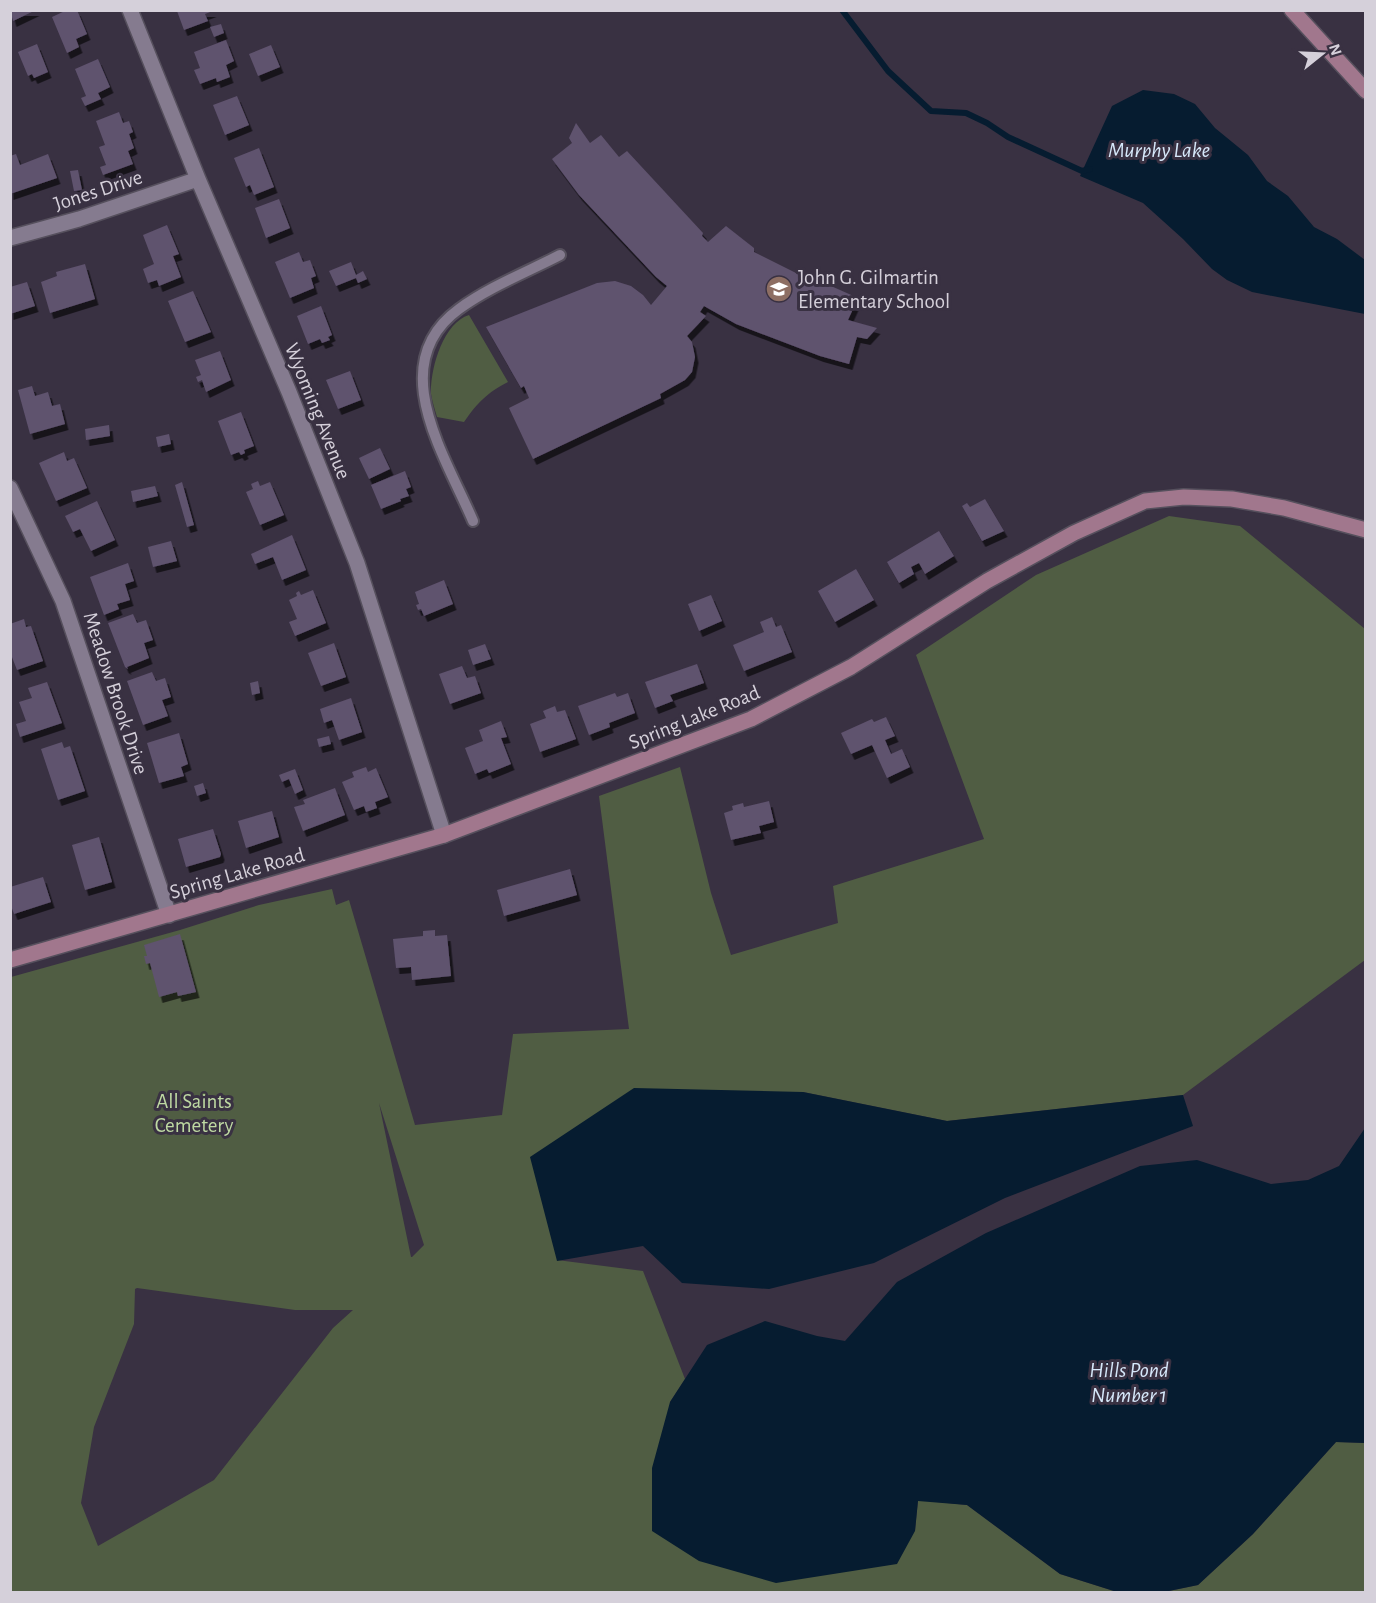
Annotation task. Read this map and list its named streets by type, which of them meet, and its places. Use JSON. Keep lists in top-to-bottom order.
{
  "streets": {
    "main road": ["Spring Lake Road"],
    "street": ["Jones Drive", "Wyoming Avenue", "Meadow Brook Drive"]
  },
  "crossings": [
    ["Jones Drive", "Wyoming Avenue"],
    ["Wyoming Avenue", "Spring Lake Road"],
    ["Meadow Brook Drive", "Spring Lake Road"]
  ],
  "water": ["Murphy Lake", "Hills Pond Number 1"],
  "parks": ["All Saints Cemetery"],
  "places": {
    "school or university": ["John G. Gilmartin Elementary School"]
  },
  "north": "right"
}
